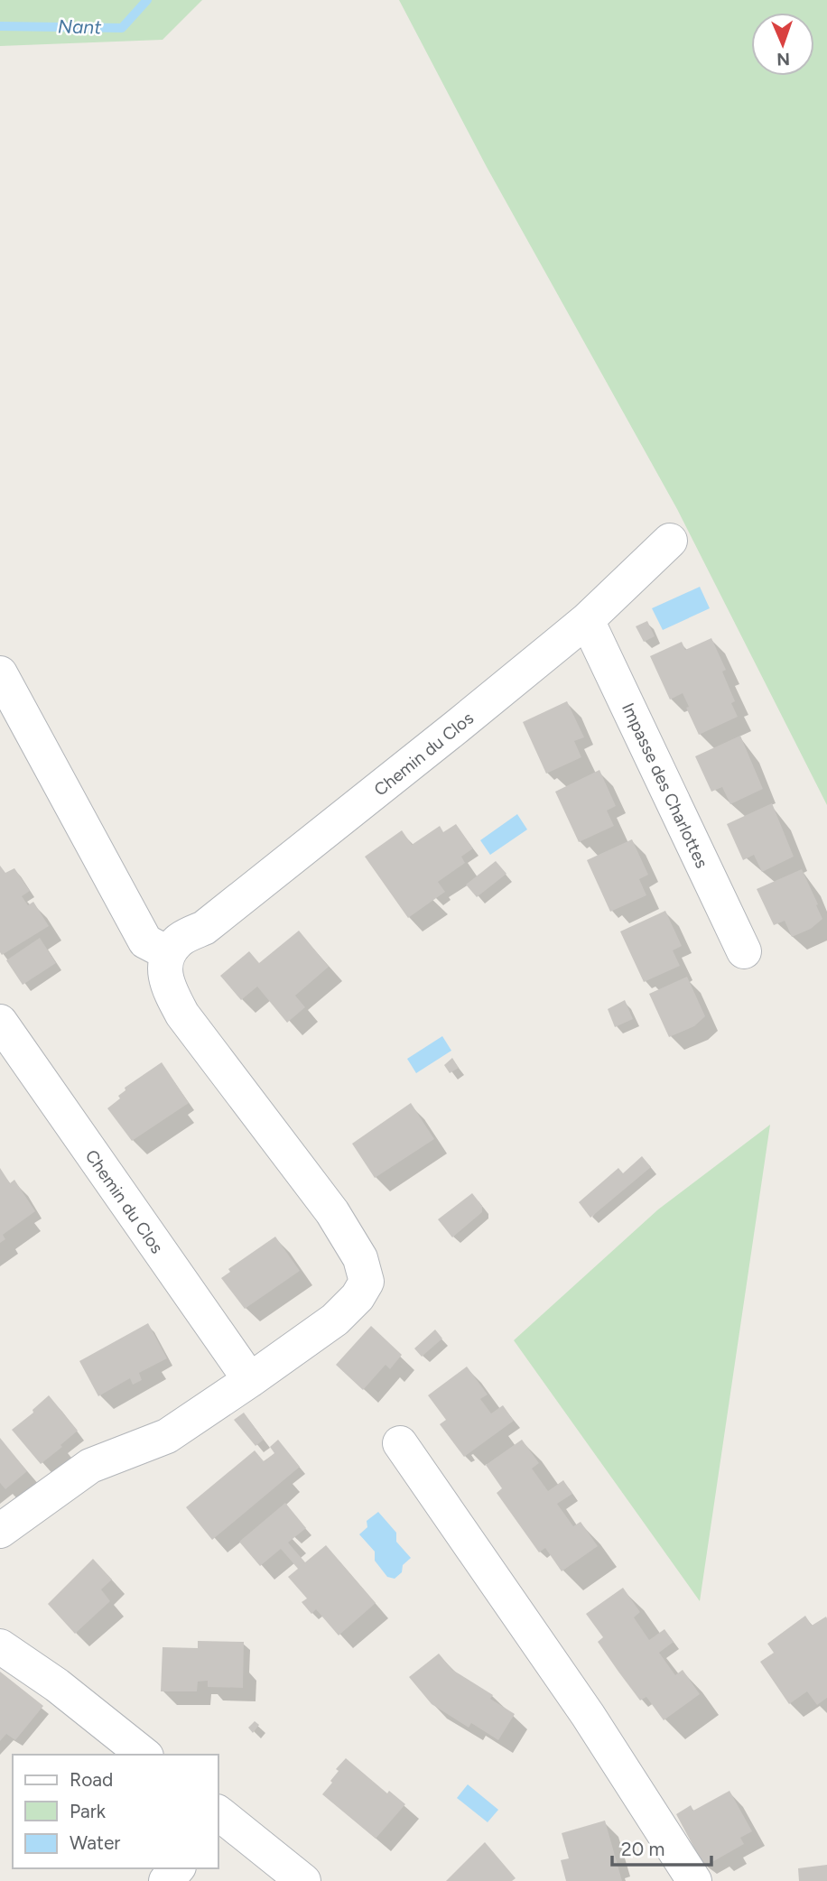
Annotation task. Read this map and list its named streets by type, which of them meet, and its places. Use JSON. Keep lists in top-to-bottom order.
{
  "streets": {
    "street": ["Chemin du Clos", "Impasse des Charlottes"]
  },
  "crossings": [
    ["Chemin du Clos", "Impasse des Charlottes"]
  ],
  "water": ["Nant"],
  "legend": ["Road", "Park", "Water"],
  "scale_bar": "20 m",
  "north": "bottom"
}
